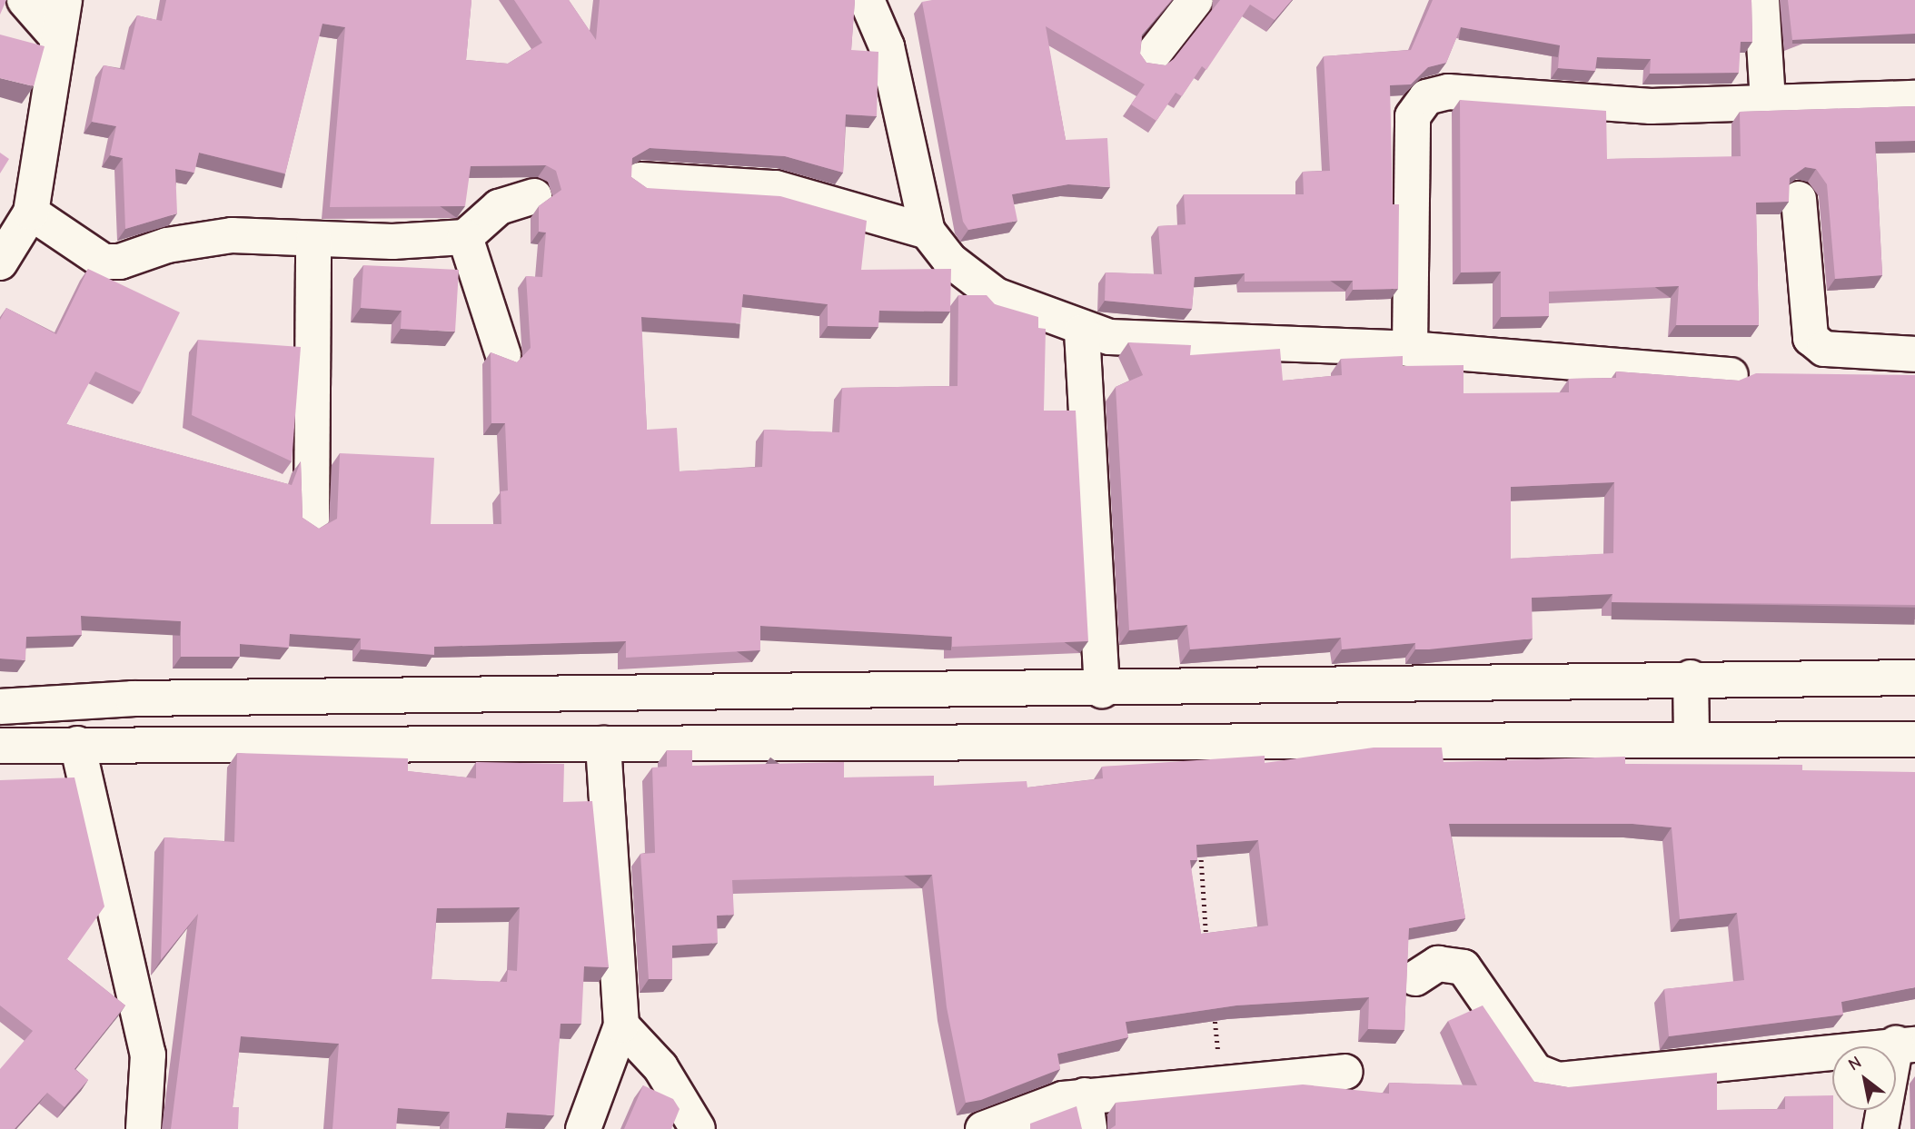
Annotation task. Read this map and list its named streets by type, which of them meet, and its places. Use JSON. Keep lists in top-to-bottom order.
{
  "north": "top left"
}
